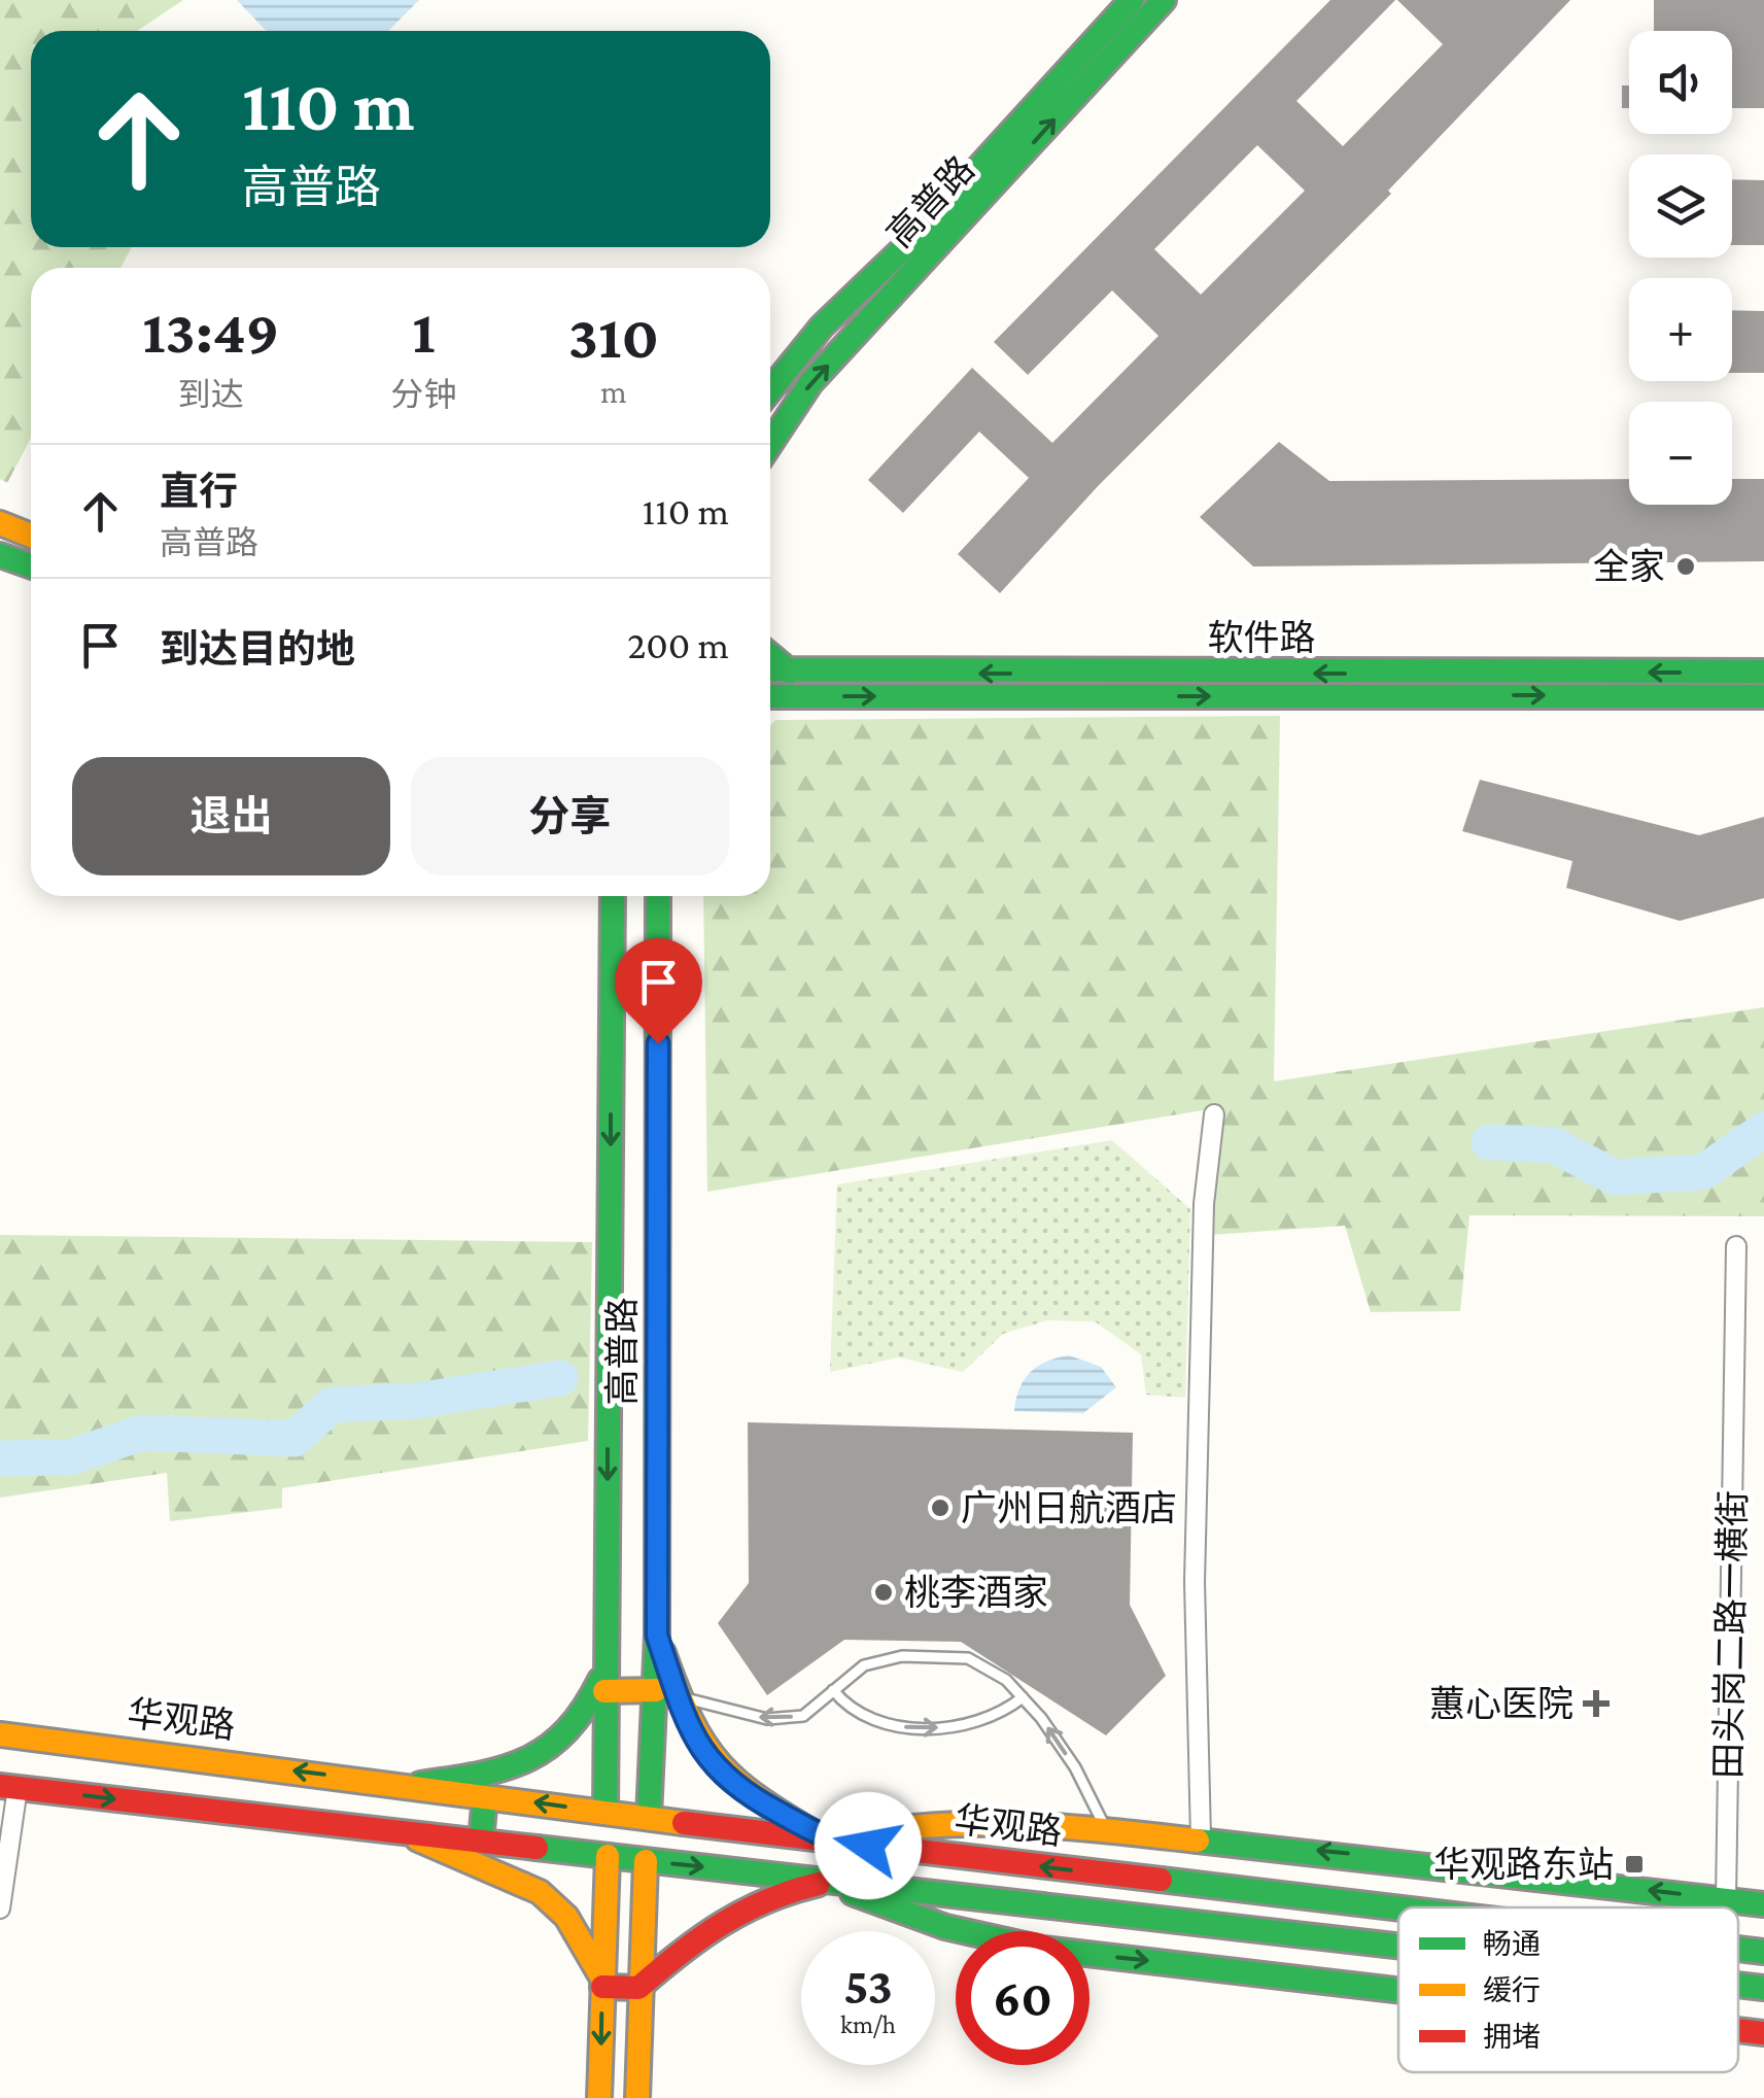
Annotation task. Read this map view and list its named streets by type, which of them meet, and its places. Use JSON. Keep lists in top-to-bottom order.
{
  "streets": {
    "main road": ["高普路", "软件路", "华观路"],
    "street": ["田头岗二路一横街"]
  },
  "crossings": [
    ["高普路", "华观路"]
  ],
  "places": {
    "other": ["全家", "广州日航酒店", "桃李酒家"],
    "health": ["蕙心医院"],
    "transit": ["华观路东站"]
  },
  "legend": ["畅通", "缓行", "拥堵"],
  "page": {
    "map_buttons": ["+", "−"],
    "turn": ["110 m", "高普路"],
    "eta": [
      "13:49",
      "到达",
      "1",
      "分钟",
      "310",
      "m"
    ],
    "list": [
      {
        "name": "直行",
        "note": "高普路",
        "value": "110 m"
      },
      {
        "name": "到达目的地",
        "value": "200 m"
      }
    ],
    "buttons": ["退出", "分享"],
    "speed": "53 km/h",
    "limit": "60"
  }
}
